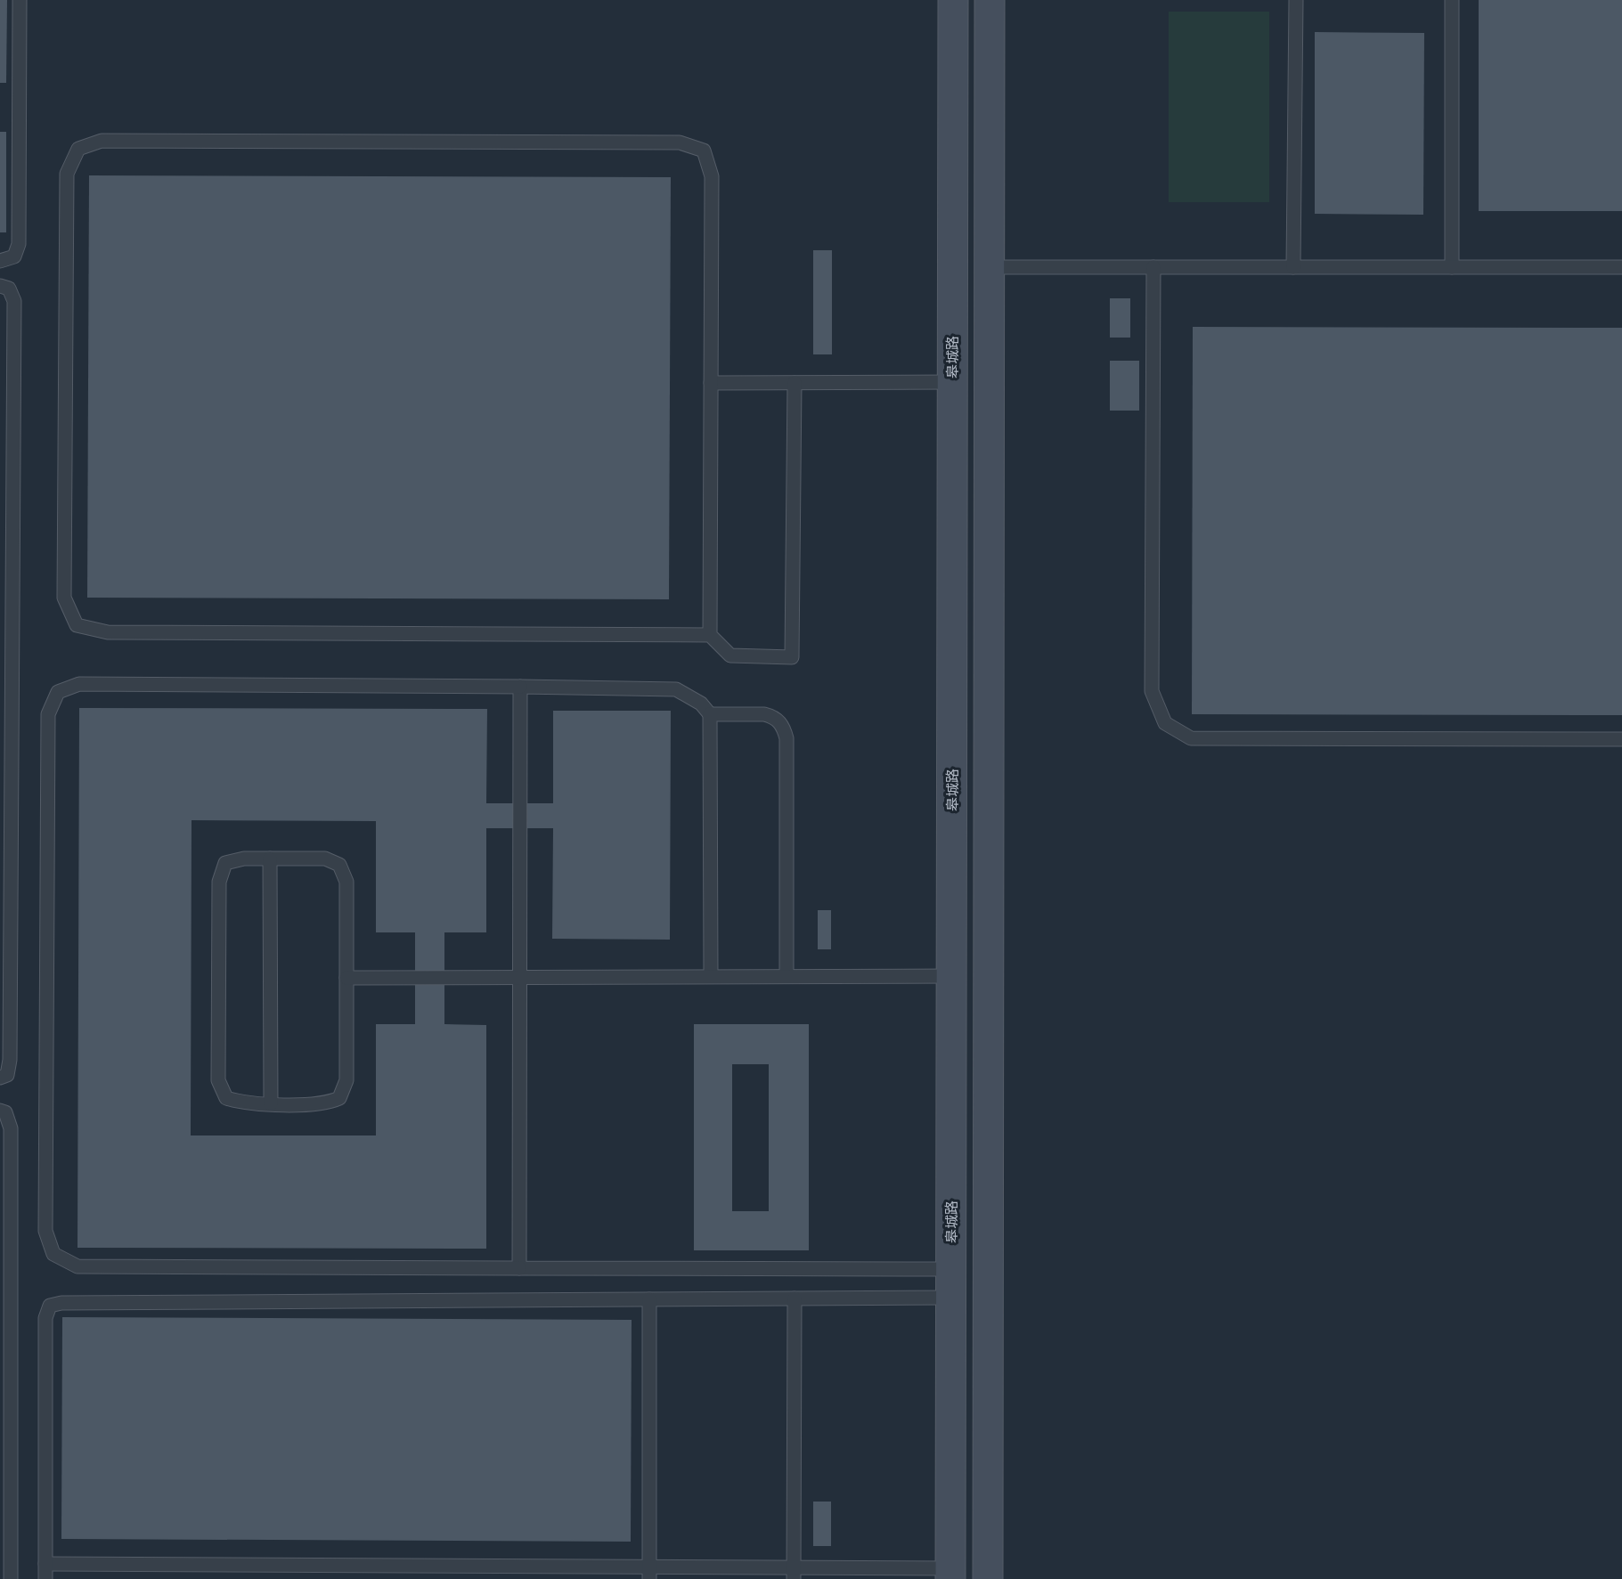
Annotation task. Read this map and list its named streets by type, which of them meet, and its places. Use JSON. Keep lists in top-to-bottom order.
{
  "streets": {
    "main road": ["皋城路"]
  }
}
